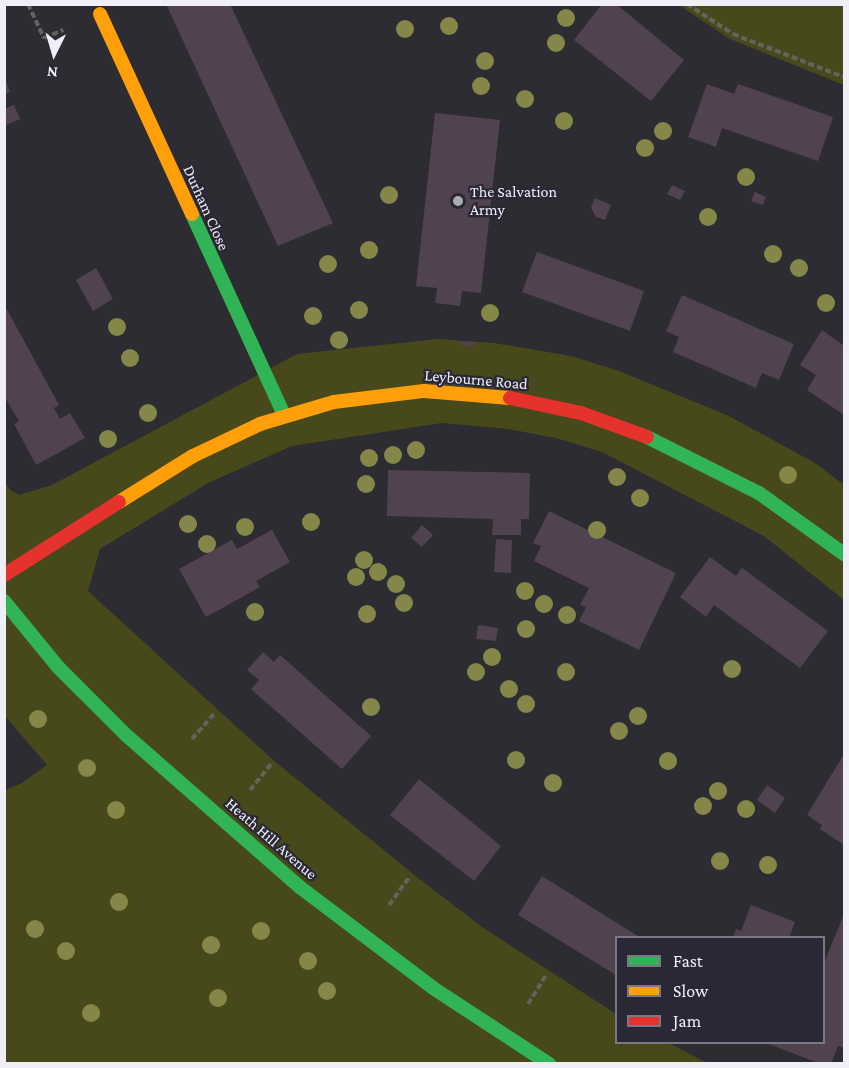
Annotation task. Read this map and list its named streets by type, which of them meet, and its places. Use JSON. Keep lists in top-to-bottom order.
{
  "streets": {
    "street": ["Durham Close", "Leybourne Road", "Heath Hill Avenue"]
  },
  "crossings": [
    ["Durham Close", "Leybourne Road"]
  ],
  "places": ["The Salvation Army"],
  "legend": ["Fast", "Slow", "Jam"],
  "north": "bottom"
}
